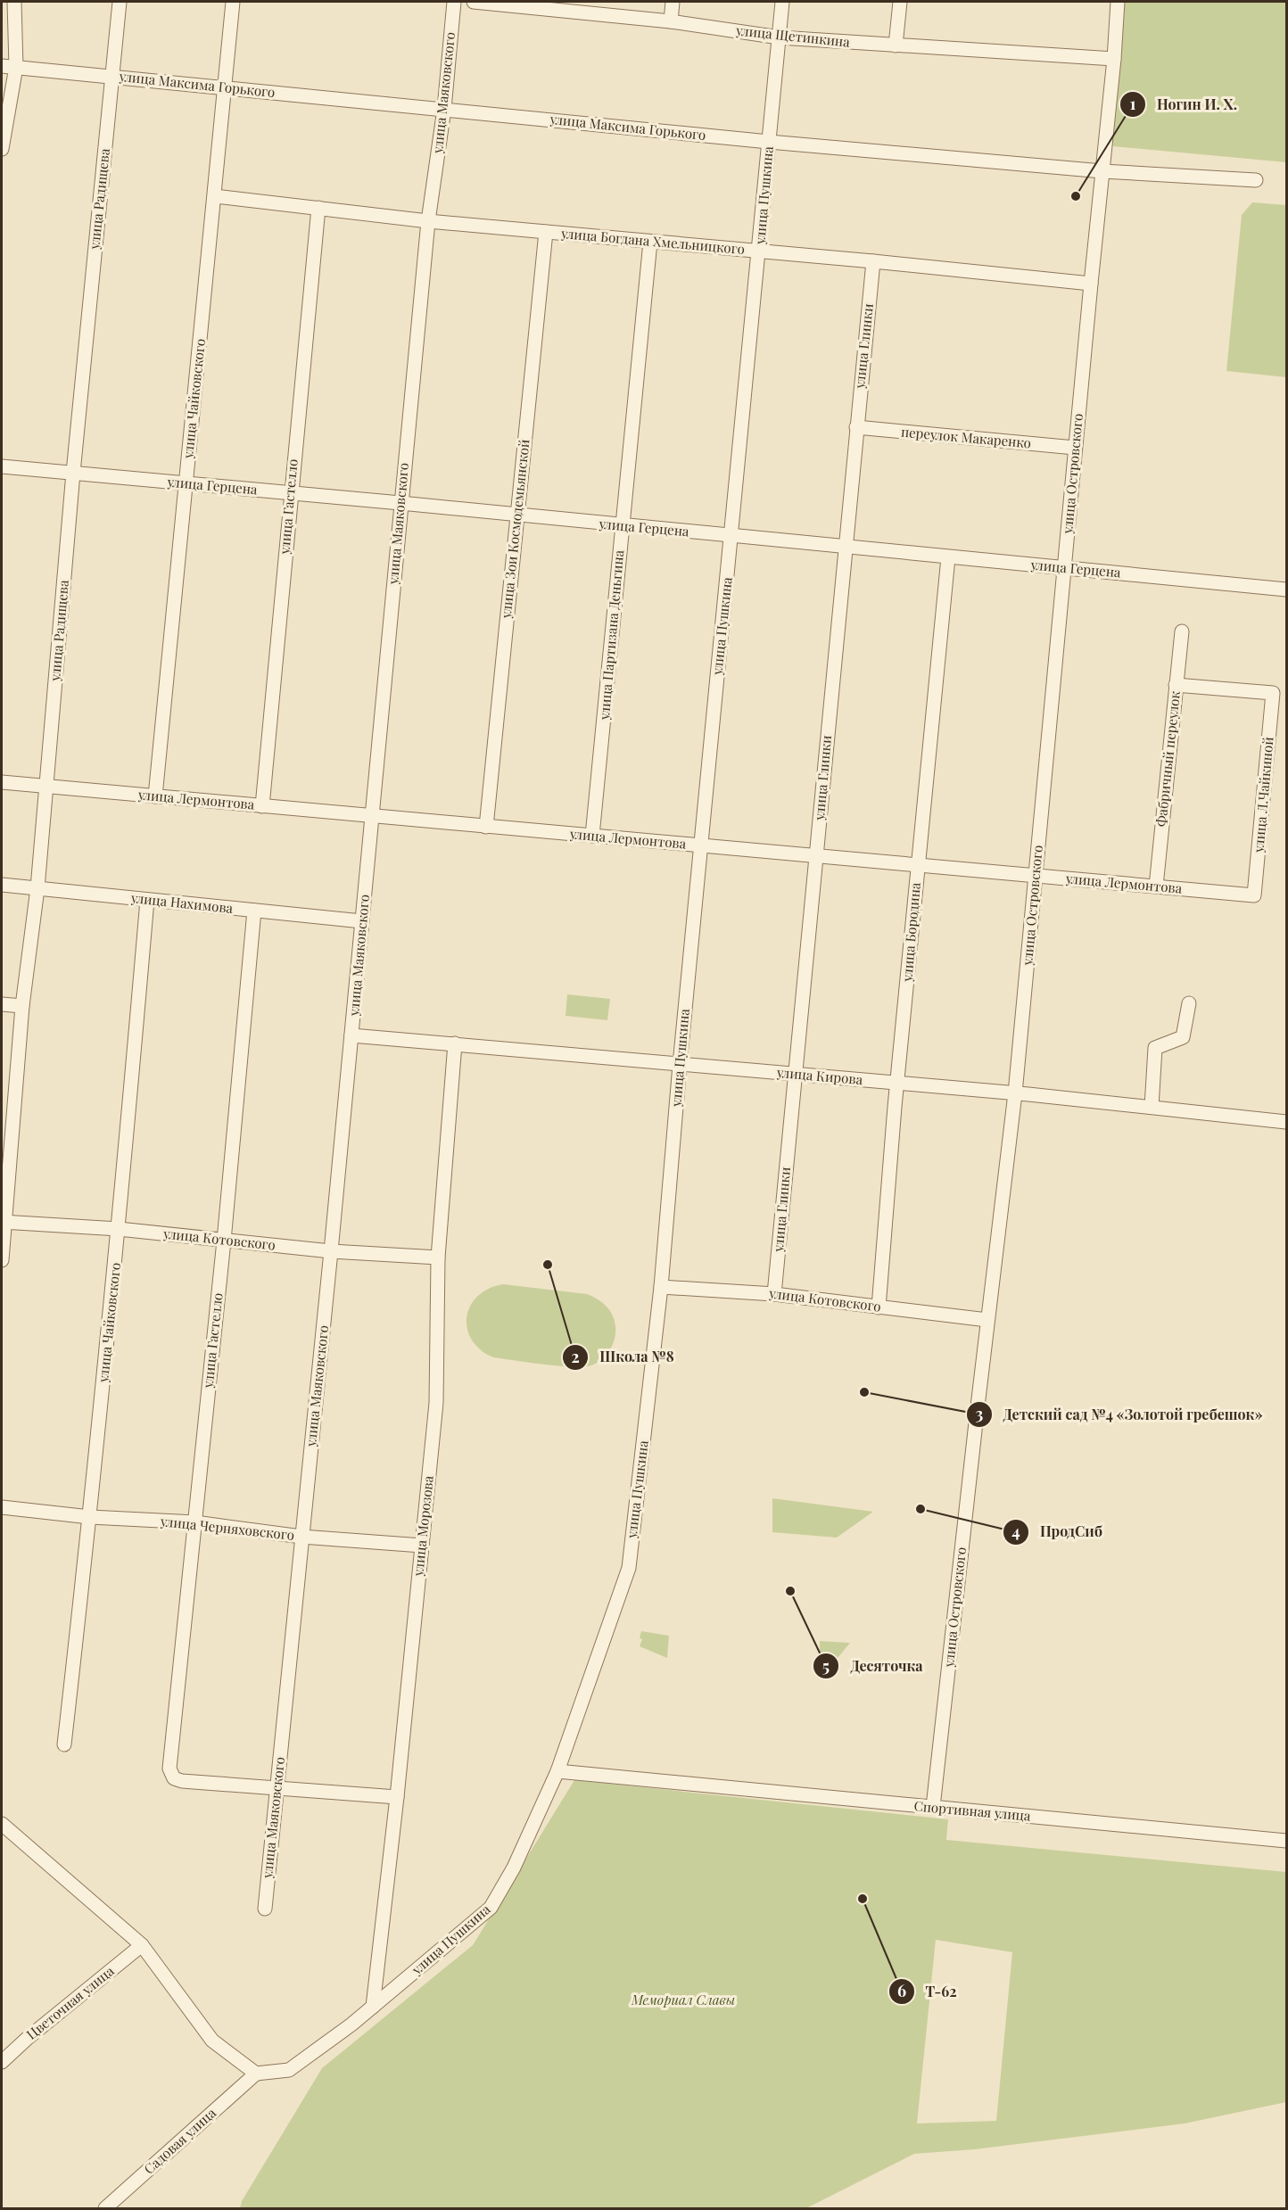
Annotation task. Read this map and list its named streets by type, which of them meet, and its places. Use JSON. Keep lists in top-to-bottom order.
{
  "streets": {
    "street": [
      "улица Щетинкина",
      "улица Максима Горького",
      "улица Маяковского",
      "улица Пушкина",
      "улица Радищева",
      "улица Богдана Хмельницкого",
      "улица Глинки",
      "улица Чайковского",
      "переулок Макаренко",
      "улица Островского",
      "улица Герцена",
      "улица Гастелло",
      "улица Зои Космодемьянской",
      "улица Партизана Деньгина",
      "Фабричный переулок",
      "улица Л.Чайкиной",
      "улица Лермонтова",
      "улица Нахимова",
      "улица Бородина",
      "улица Кирова",
      "улица Котовского",
      "улица Морозова",
      "улица Черняховского",
      "Спортивная улица",
      "Цветочная улица",
      "Садовая улица"
    ]
  },
  "crossings": [
    ["улица Щетинкина", "улица Пушкина"],
    ["улица Щетинкина", "улица Островского"],
    ["улица Максима Горького", "улица Маяковского"],
    ["улица Максима Горького", "улица Пушкина"],
    ["улица Максима Горького", "улица Радищева"],
    ["улица Максима Горького", "улица Чайковского"],
    ["улица Максима Горького", "улица Островского"],
    ["улица Маяковского", "улица Богдана Хмельницкого"],
    ["улица Маяковского", "улица Герцена"],
    ["улица Маяковского", "улица Гастелло"],
    ["улица Маяковского", "улица Лермонтова"],
    ["улица Маяковского", "улица Нахимова"],
    ["улица Маяковского", "улица Кирова"],
    ["улица Маяковского", "улица Котовского"],
    ["улица Маяковского", "улица Черняховского"],
    ["улица Пушкина", "улица Богдана Хмельницкого"],
    ["улица Пушкина", "улица Герцена"],
    ["улица Пушкина", "улица Лермонтова"],
    ["улица Пушкина", "улица Кирова"],
    ["улица Пушкина", "улица Котовского"],
    ["улица Пушкина", "улица Морозова"],
    ["улица Пушкина", "Спортивная улица"],
    ["улица Пушкина", "Садовая улица"],
    ["улица Радищева", "улица Герцена"],
    ["улица Радищева", "улица Лермонтова"],
    ["улица Радищева", "улица Нахимова"],
    ["улица Радищева", "улица Котовского"],
    ["улица Богдана Хмельницкого", "улица Глинки"],
    ["улица Богдана Хмельницкого", "улица Чайковского"],
    ["улица Богдана Хмельницкого", "улица Островского"],
    ["улица Богдана Хмельницкого", "улица Гастелло"],
    ["улица Богдана Хмельницкого", "улица Зои Космодемьянской"],
    ["улица Богдана Хмельницкого", "улица Партизана Деньгина"],
    ["улица Глинки", "переулок Макаренко"],
    ["улица Глинки", "улица Герцена"],
    ["улица Глинки", "улица Лермонтова"],
    ["улица Глинки", "улица Кирова"],
    ["улица Глинки", "улица Котовского"],
    ["улица Чайковского", "улица Герцена"],
    ["улица Чайковского", "улица Лермонтова"],
    ["улица Чайковского", "улица Нахимова"],
    ["улица Чайковского", "улица Котовского"],
    ["улица Чайковского", "улица Черняховского"],
    ["переулок Макаренко", "улица Островского"],
    ["улица Островского", "улица Герцена"],
    ["улица Островского", "улица Лермонтова"],
    ["улица Островского", "улица Кирова"],
    ["улица Островского", "улица Котовского"],
    ["улица Островского", "Спортивная улица"],
    ["улица Герцена", "улица Гастелло"],
    ["улица Герцена", "улица Зои Космодемьянской"],
    ["улица Герцена", "улица Партизана Деньгина"],
    ["улица Герцена", "улица Бородина"],
    ["улица Гастелло", "улица Лермонтова"],
    ["улица Гастелло", "улица Нахимова"],
    ["улица Гастелло", "улица Котовского"],
    ["улица Гастелло", "улица Черняховского"],
    ["улица Зои Космодемьянской", "улица Лермонтова"],
    ["улица Партизана Деньгина", "улица Лермонтова"],
    ["Фабричный переулок", "улица Л.Чайкиной"],
    ["Фабричный переулок", "улица Лермонтова"],
    ["улица Л.Чайкиной", "улица Лермонтова"],
    ["улица Лермонтова", "улица Бородина"],
    ["улица Бородина", "улица Кирова"],
    ["улица Бородина", "улица Котовского"],
    ["улица Кирова", "улица Морозова"],
    ["улица Котовского", "улица Морозова"],
    ["улица Морозова", "улица Черняховского"]
  ],
  "parks": ["Мемориал Славы"],
  "places": [
    "Ногин И. Х.",
    "Школа №8",
    "Детский сад №4 «Золотой гребешок»",
    "ПродСиб",
    "Десяточка",
    "Т-62"
  ]
}
